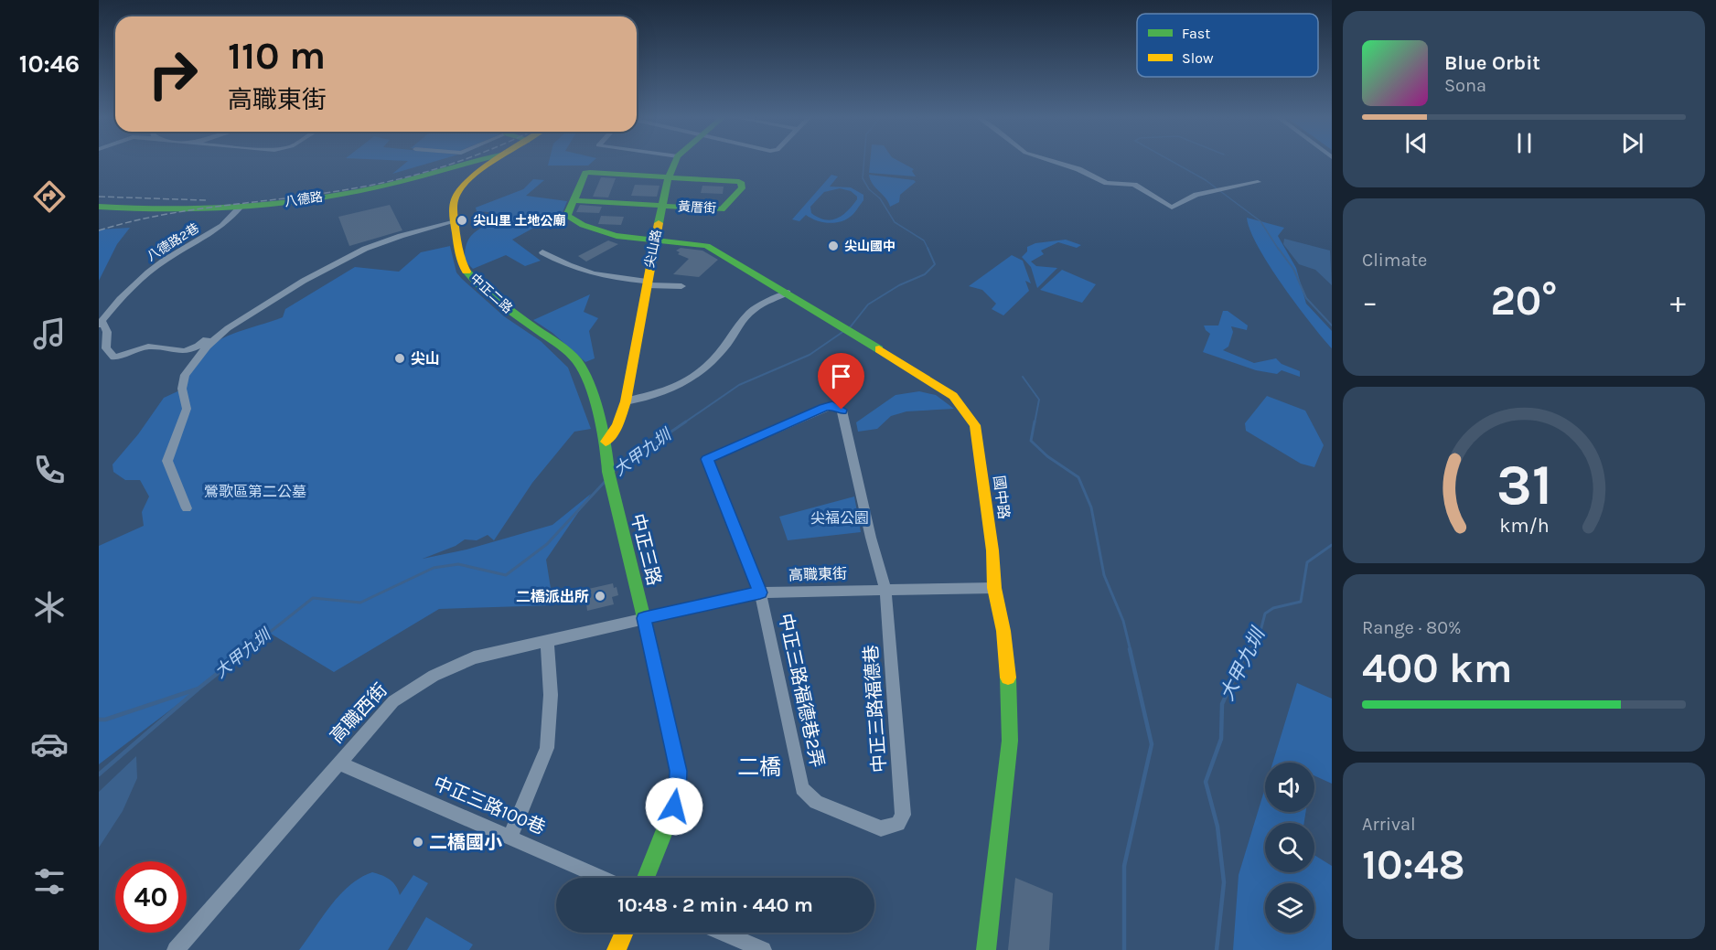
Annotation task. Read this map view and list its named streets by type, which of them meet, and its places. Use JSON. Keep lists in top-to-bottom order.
{
  "streets": {
    "street": [
      "八德路",
      "黃厝街",
      "八德路2巷",
      "尖山路",
      "中正二路",
      "國中路",
      "中正三路",
      "高職東街",
      "中正三路福德巷2弄",
      "中正三路福德巷",
      "高職西街",
      "中正三路100巷"
    ]
  },
  "crossings": [
    ["八德路", "八德路2巷"],
    ["黃厝街", "尖山路"],
    ["尖山路", "中正二路"],
    ["尖山路", "國中路"],
    ["尖山路", "中正三路"],
    ["中正二路", "中正三路"],
    ["國中路", "高職東街"],
    ["中正三路", "高職東街"],
    ["中正三路", "高職西街"],
    ["高職東街", "中正三路福德巷2弄"],
    ["高職東街", "中正三路福德巷"],
    ["高職東街", "高職西街"],
    ["中正三路福德巷2弄", "中正三路福德巷"],
    ["高職西街", "中正三路100巷"]
  ],
  "districts": ["二橋"],
  "water": ["大甲九圳"],
  "parks": ["鶯歌區第二公墓", "尖福公園"],
  "places": [
    "尖山里 土地公廟",
    "尖山國中",
    "尖山",
    "二橋派出所",
    "二橋國小"
  ],
  "legend": ["Fast", "Slow"],
  "page": {
    "tabs": "10:46",
    "turn": ["110 m", "高職東街"],
    "song": ["Blue Orbit", "Sona"],
    "tile": [
      "Climate",
      ["Range · 80%", "400 km"],
      ["Arrival", "10:48"]
    ],
    "heat": ["−", "20°", "+"],
    "limit": "40",
    "trip": "10:48 · 2 min · 440 m",
    "gauge": ["31", "km/h"]
  }
}
